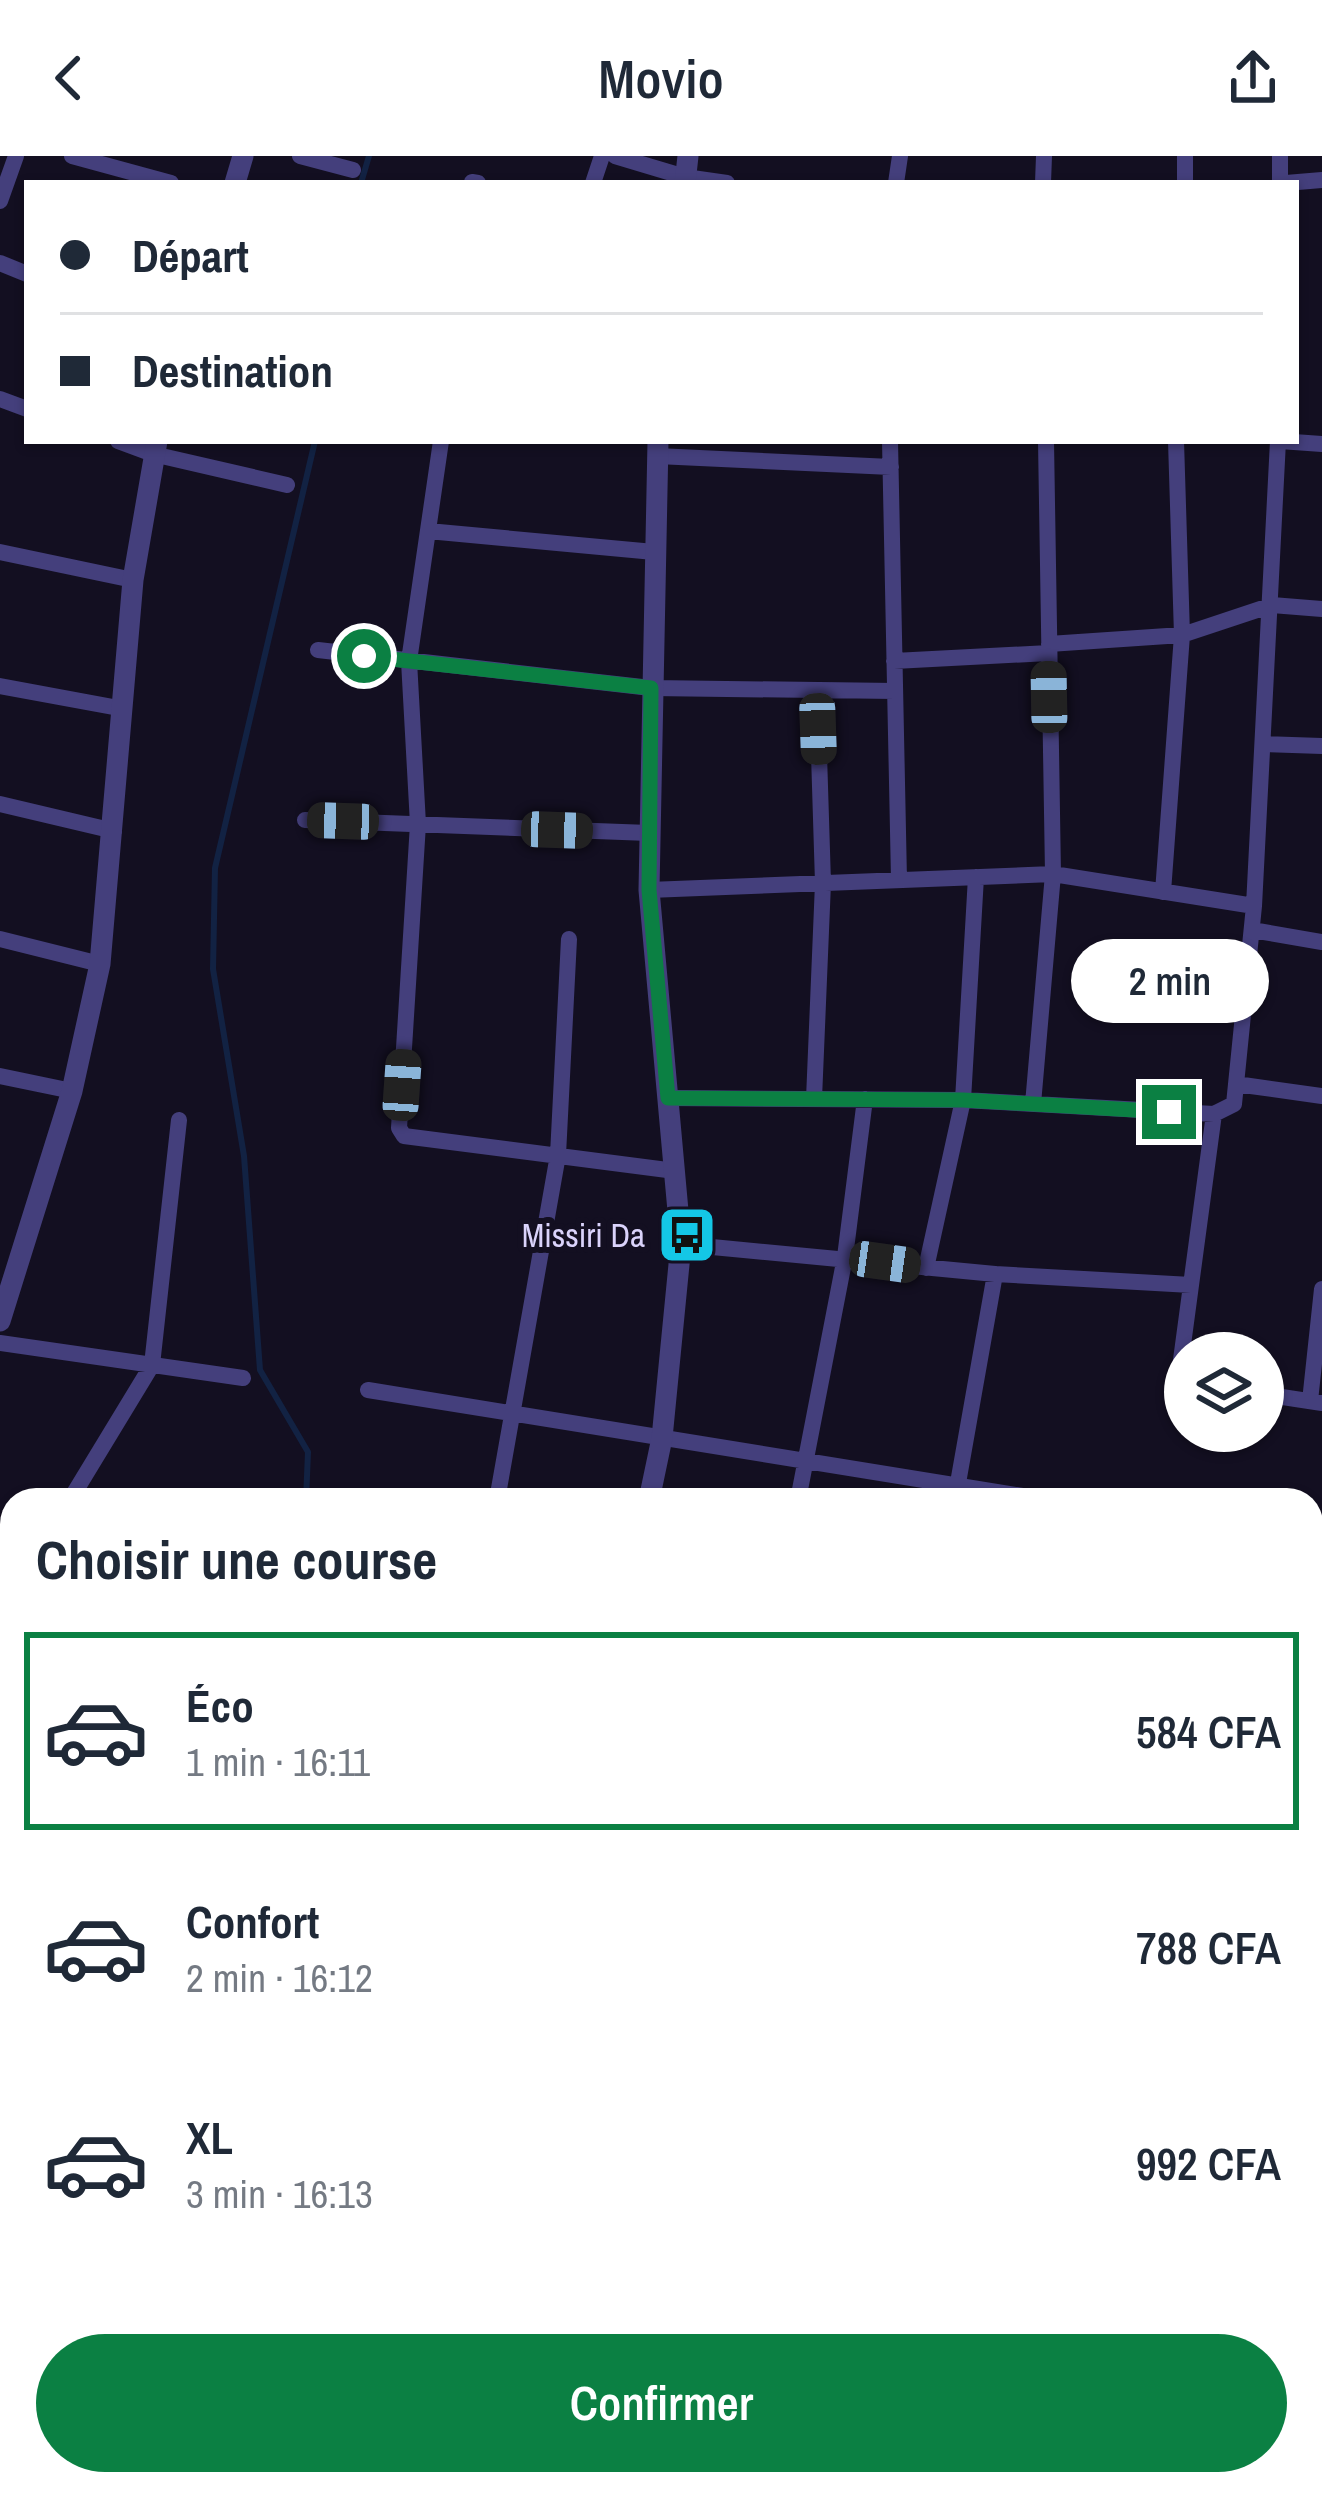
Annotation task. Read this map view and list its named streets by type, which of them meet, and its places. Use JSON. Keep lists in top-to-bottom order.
{
  "places": {
    "bus stop": ["Missiri Da"]
  },
  "page": {
    "header": "Movio",
    "banner": ["Départ", "Destination"],
    "bubble": "2 min",
    "heading": "Choisir une course",
    "list": [
      {
        "name": "Éco",
        "note": "1 min · 16:11",
        "value": "584 CFA"
      },
      {
        "name": "Confort",
        "note": "2 min · 16:12",
        "value": "788 CFA"
      },
      {
        "name": "XL",
        "note": "3 min · 16:13",
        "value": "992 CFA"
      }
    ],
    "buttons": "Confirmer"
  }
}
